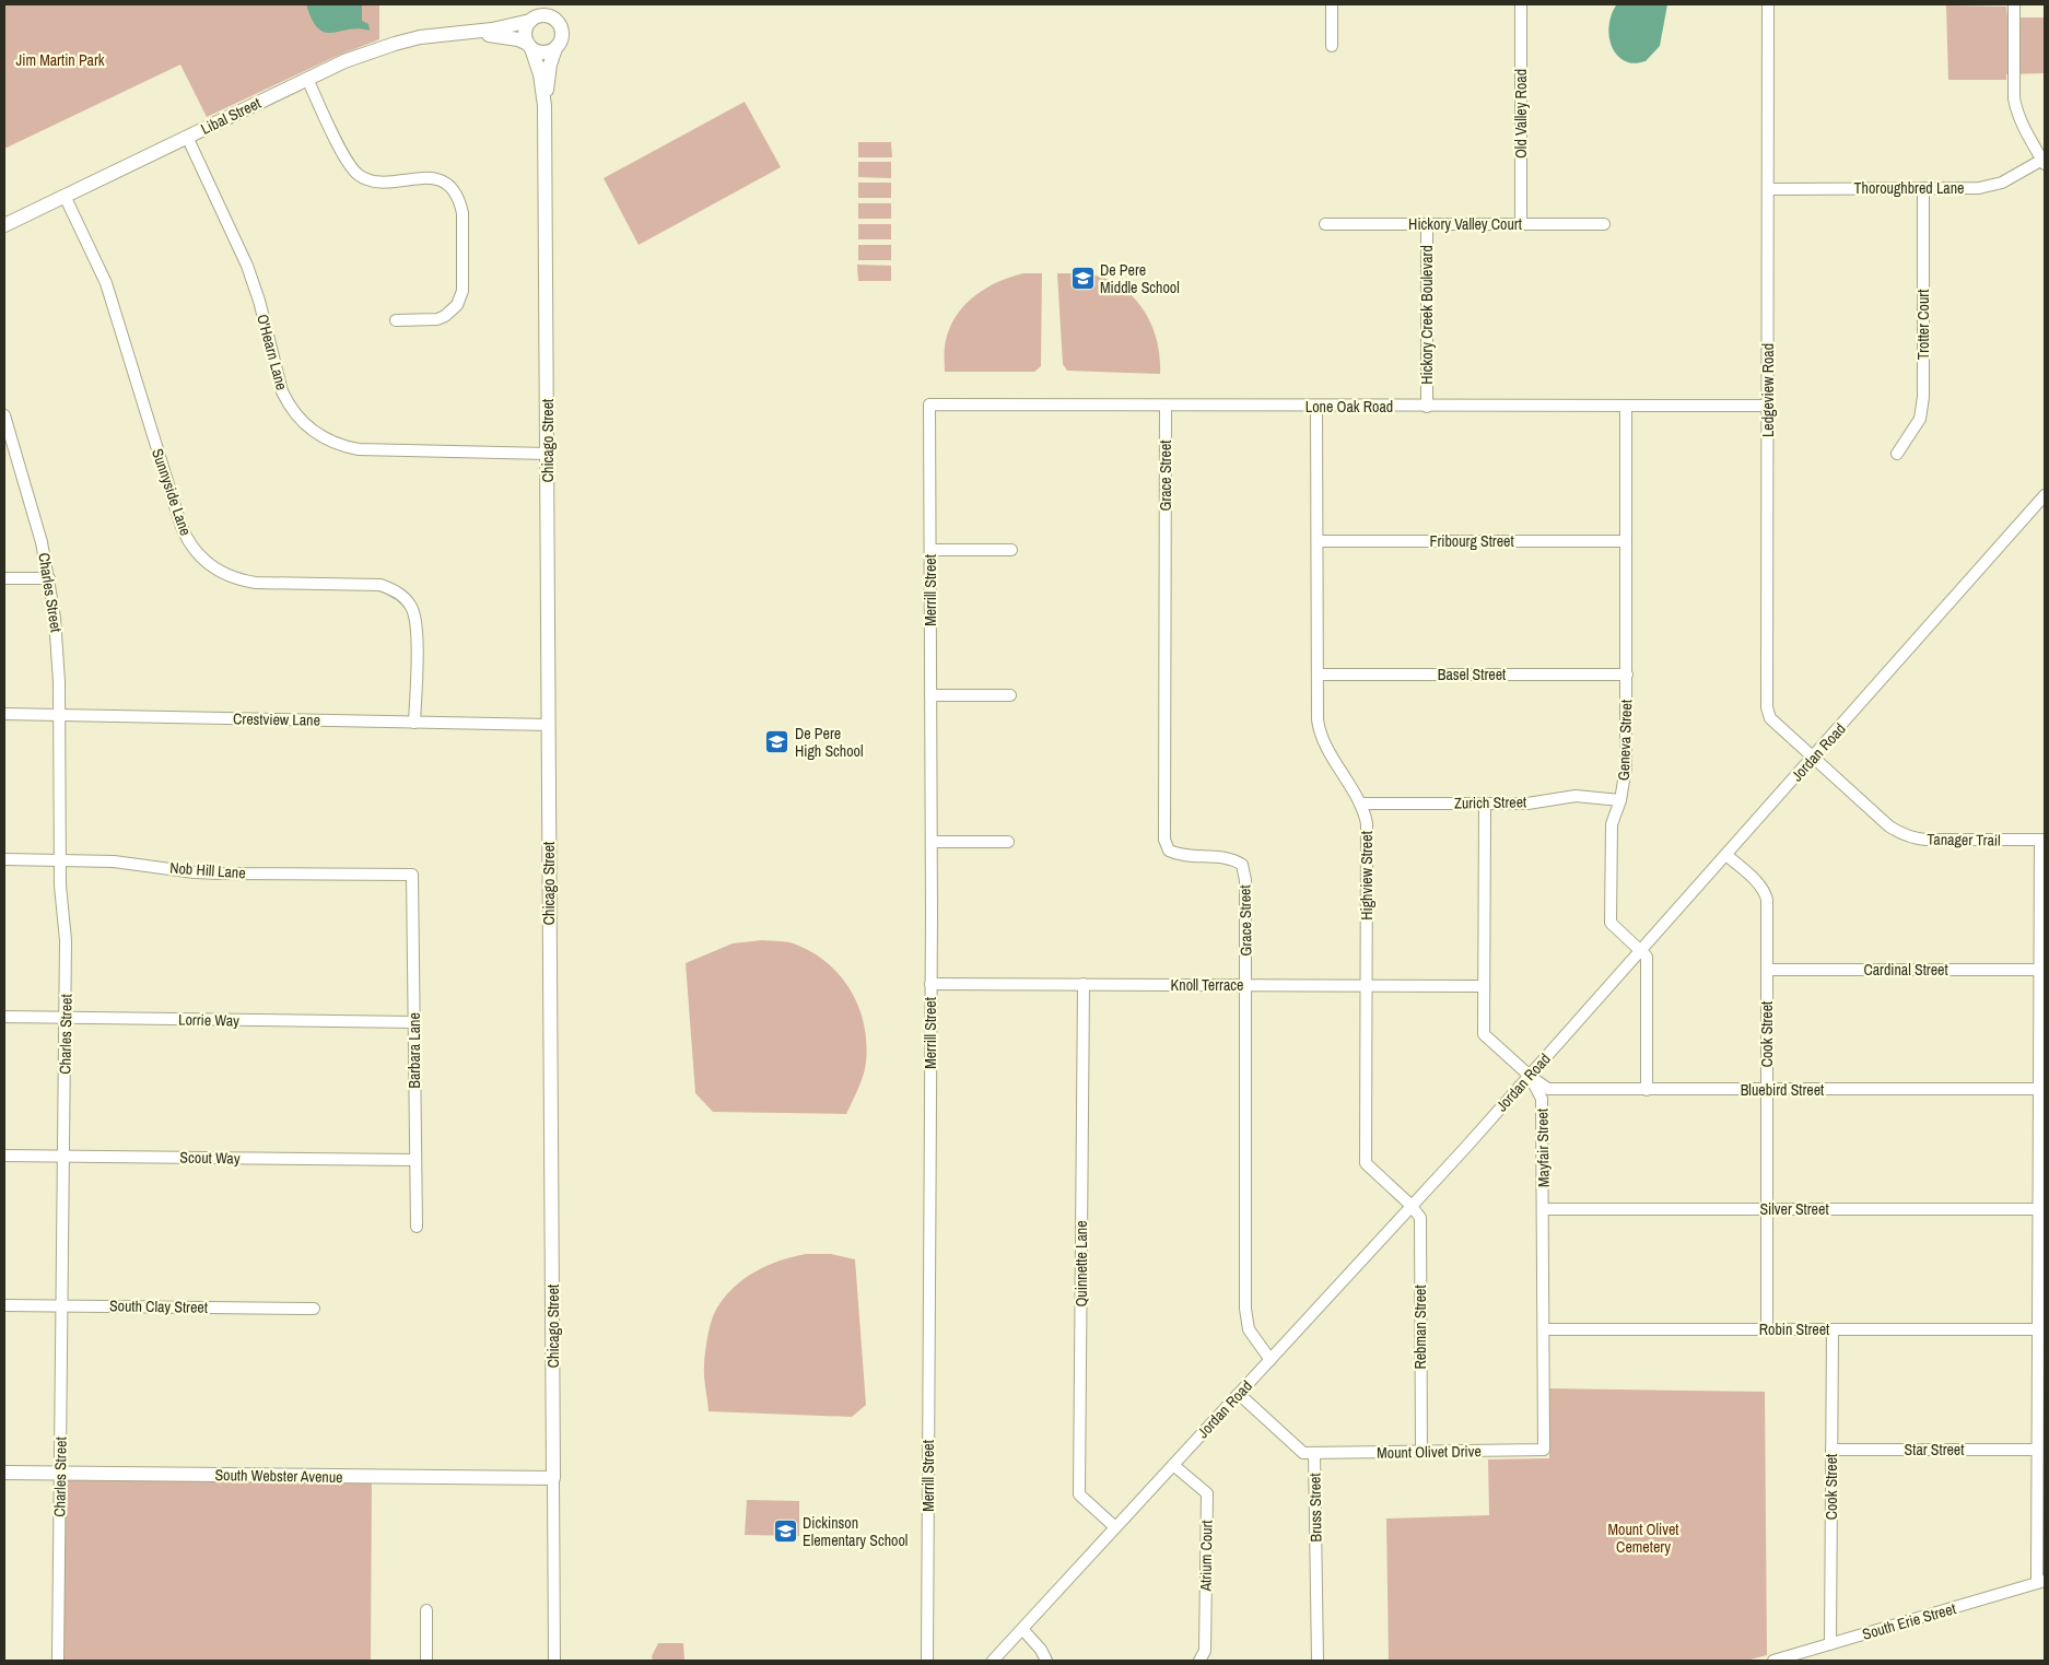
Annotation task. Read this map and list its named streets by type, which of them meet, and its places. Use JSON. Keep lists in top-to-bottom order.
{
  "streets": {
    "street": [
      "Old Valley Road",
      "Libal Street",
      "Thoroughbred Lane",
      "Hickory Valley Court",
      "Hickory Creek Boulevard",
      "Trotter Court",
      "O'Hearn Lane",
      "Ledgeview Road",
      "Lone Oak Road",
      "Chicago Street",
      "Grace Street",
      "Sunnyside Lane",
      "Fribourg Street",
      "Merrill Street",
      "Charles Street",
      "Basel Street",
      "Crestview Lane",
      "Geneva Street",
      "Jordan Road",
      "Zurich Street",
      "Tanager Trail",
      "Nob Hill Lane",
      "Highview Street",
      "Cardinal Street",
      "Knoll Terrace",
      "Lorrie Way",
      "Cook Street",
      "Barbara Lane",
      "Bluebird Street",
      "Mayfair Street",
      "Scout Way",
      "Silver Street",
      "Quinnette Lane",
      "South Clay Street",
      "Rebman Street",
      "Robin Street",
      "Star Street",
      "Mount Olivet Drive",
      "South Webster Avenue",
      "Bruss Street",
      "Atrium Court",
      "South Erie Street"
    ]
  },
  "crossings": [
    ["Old Valley Road", "Hickory Valley Court"],
    ["Libal Street", "O'Hearn Lane"],
    ["Libal Street", "Chicago Street"],
    ["Libal Street", "Sunnyside Lane"],
    ["Thoroughbred Lane", "Trotter Court"],
    ["Thoroughbred Lane", "Ledgeview Road"],
    ["Hickory Valley Court", "Hickory Creek Boulevard"],
    ["Hickory Creek Boulevard", "Lone Oak Road"],
    ["O'Hearn Lane", "Chicago Street"],
    ["Ledgeview Road", "Lone Oak Road"],
    ["Ledgeview Road", "Jordan Road"],
    ["Ledgeview Road", "Tanager Trail"],
    ["Lone Oak Road", "Grace Street"],
    ["Lone Oak Road", "Merrill Street"],
    ["Lone Oak Road", "Geneva Street"],
    ["Lone Oak Road", "Highview Street"],
    ["Chicago Street", "Crestview Lane"],
    ["Chicago Street", "South Webster Avenue"],
    ["Grace Street", "Jordan Road"],
    ["Grace Street", "Knoll Terrace"],
    ["Sunnyside Lane", "Crestview Lane"],
    ["Fribourg Street", "Geneva Street"],
    ["Fribourg Street", "Highview Street"],
    ["Merrill Street", "Knoll Terrace"],
    ["Charles Street", "Crestview Lane"],
    ["Charles Street", "Nob Hill Lane"],
    ["Charles Street", "Lorrie Way"],
    ["Charles Street", "Scout Way"],
    ["Charles Street", "South Clay Street"],
    ["Charles Street", "South Webster Avenue"],
    ["Basel Street", "Geneva Street"],
    ["Basel Street", "Highview Street"],
    ["Geneva Street", "Jordan Road"],
    ["Geneva Street", "Zurich Street"],
    ["Jordan Road", "Tanager Trail"],
    ["Jordan Road", "Highview Street"],
    ["Jordan Road", "Cook Street"],
    ["Jordan Road", "Bluebird Street"],
    ["Jordan Road", "Mayfair Street"],
    ["Jordan Road", "Quinnette Lane"],
    ["Jordan Road", "Rebman Street"],
    ["Jordan Road", "Bruss Street"],
    ["Jordan Road", "Atrium Court"],
    ["Zurich Street", "Highview Street"],
    ["Zurich Street", "Mayfair Street"],
    ["Nob Hill Lane", "Barbara Lane"],
    ["Highview Street", "Knoll Terrace"],
    ["Highview Street", "Rebman Street"],
    ["Cardinal Street", "Cook Street"],
    ["Knoll Terrace", "Mayfair Street"],
    ["Knoll Terrace", "Quinnette Lane"],
    ["Lorrie Way", "Barbara Lane"],
    ["Cook Street", "Bluebird Street"],
    ["Cook Street", "Silver Street"],
    ["Cook Street", "Robin Street"],
    ["Cook Street", "Star Street"],
    ["Cook Street", "South Erie Street"],
    ["Barbara Lane", "Scout Way"],
    ["Bluebird Street", "Mayfair Street"],
    ["Mayfair Street", "Silver Street"],
    ["Mayfair Street", "Robin Street"],
    ["Mayfair Street", "Mount Olivet Drive"],
    ["Rebman Street", "Mount Olivet Drive"],
    ["Mount Olivet Drive", "Bruss Street"]
  ],
  "parks": ["Jim Martin Park", "Mount Olivet Cemetery"],
  "places": {
    "school or university": ["De Pere Middle School", "De Pere High School", "Dickinson Elementary School"]
  }
}
